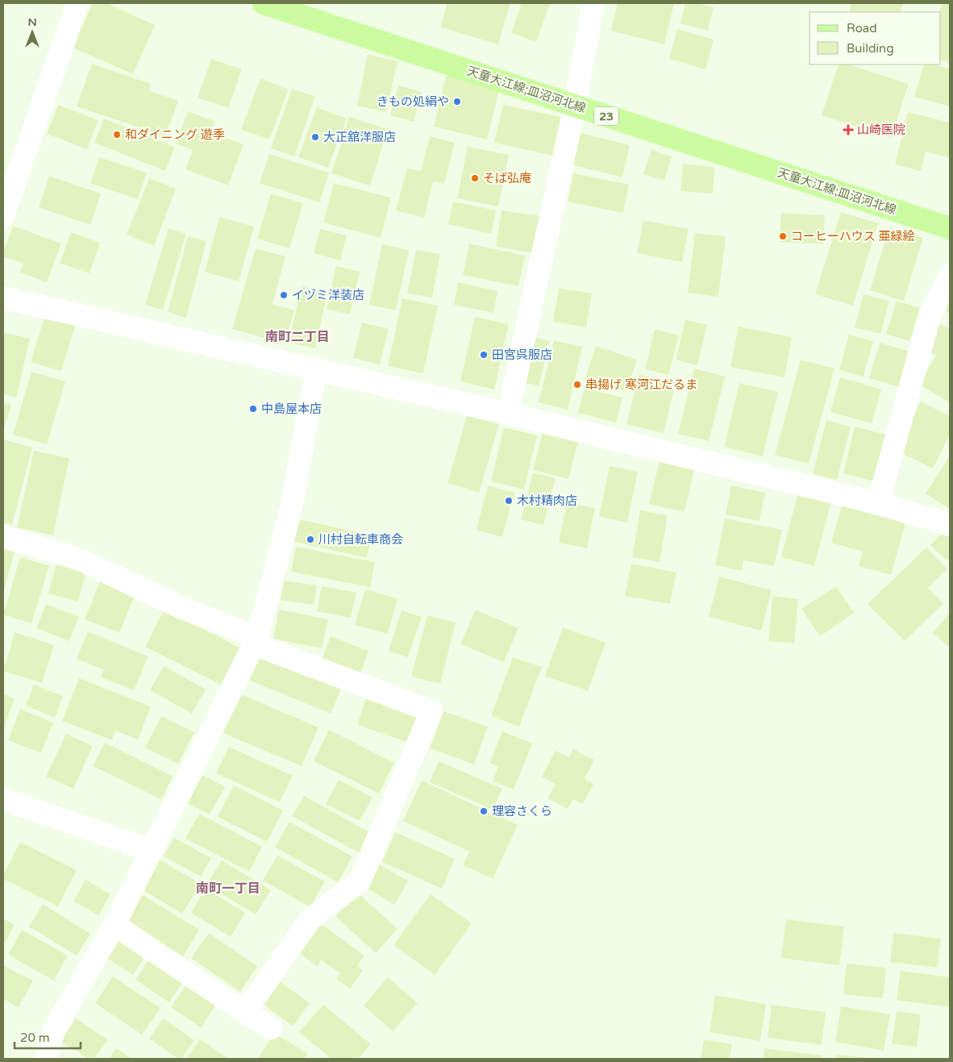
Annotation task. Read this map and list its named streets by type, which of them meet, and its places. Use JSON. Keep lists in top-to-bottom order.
{
  "streets": {
    "main road": ["天童大江線;皿沼河北線", "23"]
  },
  "districts": ["南町二丁目", "南町一丁目"],
  "places": {
    "other": [
      "きもの処絹や",
      "和ダイニング 遊季",
      "大正舘洋服店",
      "そば弘庵",
      "コーヒーハウス 亜緑絵",
      "イヅミ洋装店",
      "田宮呉服店",
      "串揚げ 寒河江だるま",
      "中島屋本店",
      "木村精肉店",
      "川村自転車商会",
      "理容さくら"
    ],
    "health": ["山崎医院"]
  },
  "legend": ["Road", "Building"],
  "scale_bar": "20 m",
  "north": "top"
}
